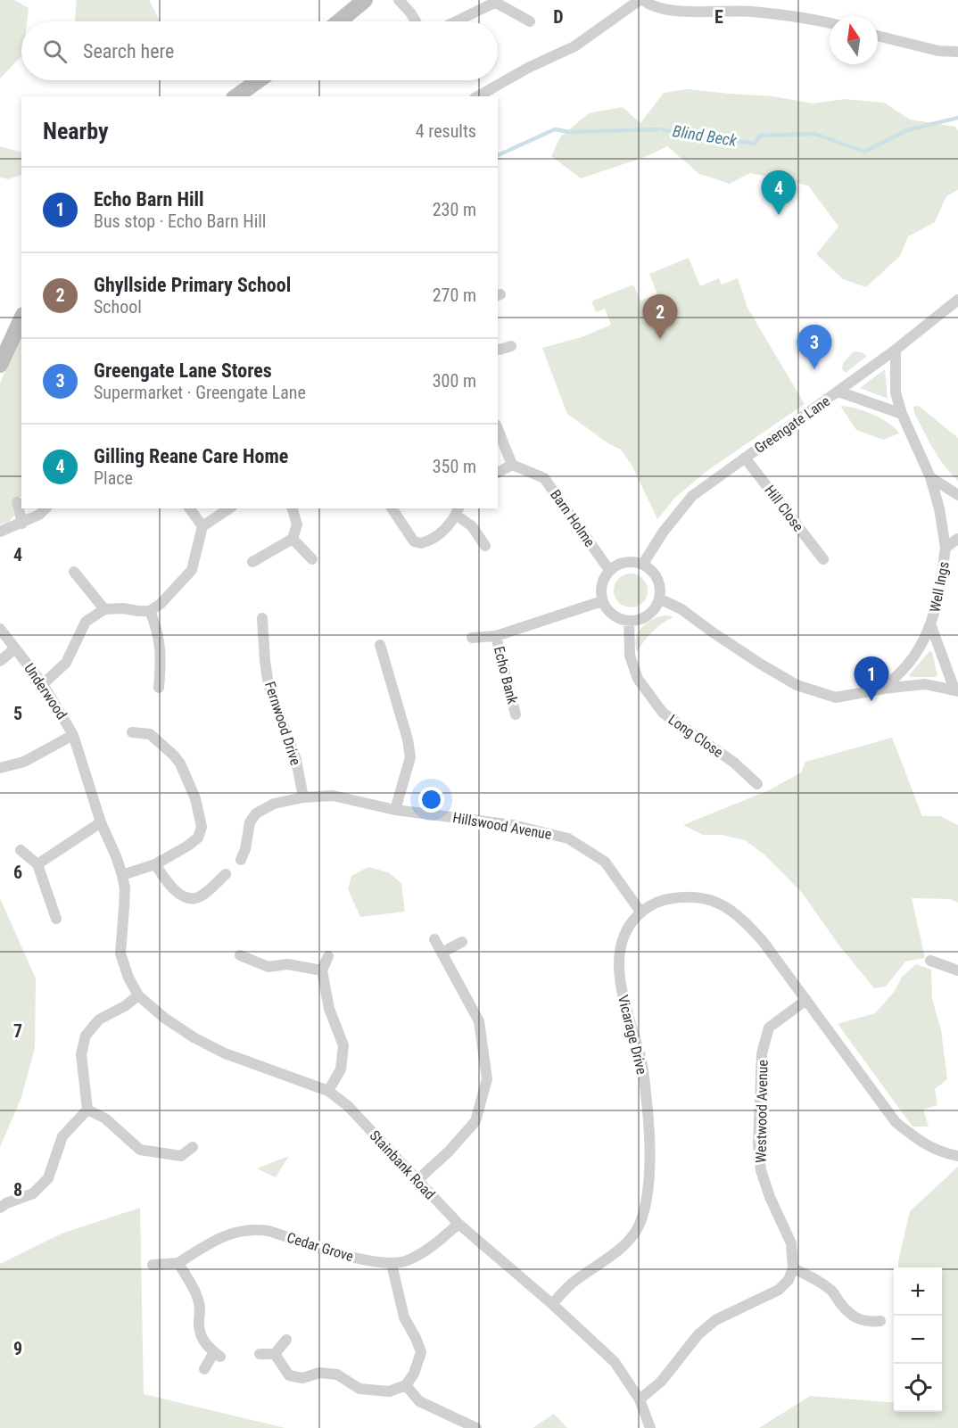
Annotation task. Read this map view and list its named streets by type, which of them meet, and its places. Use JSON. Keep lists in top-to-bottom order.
{
  "streets": {
    "street": [
      "Greengate Lane",
      "Hill Close",
      "Barn Holme",
      "Well Ings",
      "Echo Bank",
      "Underwood",
      "Fernwood Drive",
      "Long Close",
      "Hillswood Avenue",
      "Vicarage Drive",
      "Westwood Avenue",
      "Stainbank Road",
      "Cedar Grove"
    ]
  },
  "crossings": [
    ["Greengate Lane", "Hill Close"],
    ["Greengate Lane", "Barn Holme"],
    ["Greengate Lane", "Well Ings"],
    ["Greengate Lane", "Long Close"],
    ["Barn Holme", "Long Close"],
    ["Underwood", "Stainbank Road"],
    ["Fernwood Drive", "Hillswood Avenue"],
    ["Hillswood Avenue", "Vicarage Drive"],
    ["Vicarage Drive", "Westwood Avenue"],
    ["Vicarage Drive", "Stainbank Road"],
    ["Stainbank Road", "Cedar Grove"]
  ],
  "water": ["Blind Beck"],
  "north": "top",
  "page": {
    "search": "Search here",
    "heading": ["Nearby", "4 results"],
    "list": [
      {
        "mark": "1",
        "name": "Echo Barn Hill",
        "note": "Bus stop · Echo Barn Hill",
        "value": "230 m"
      },
      {
        "mark": "2",
        "name": "Ghyllside Primary School",
        "note": "School",
        "value": "270 m"
      },
      {
        "mark": "3",
        "name": "Greengate Lane Stores",
        "note": "Supermarket · Greengate Lane",
        "value": "300 m"
      },
      {
        "mark": "4",
        "name": "Gilling Reane Care Home",
        "note": "Place",
        "value": "350 m"
      }
    ],
    "pins": [
      "4",
      "2",
      "3",
      "1"
    ],
    "map_buttons": ["+", "−"]
  },
  "grid": {
    "columns": ["D", "E"],
    "rows": [
      "4",
      "5",
      "6",
      "7",
      "8",
      "9"
    ]
  }
}
